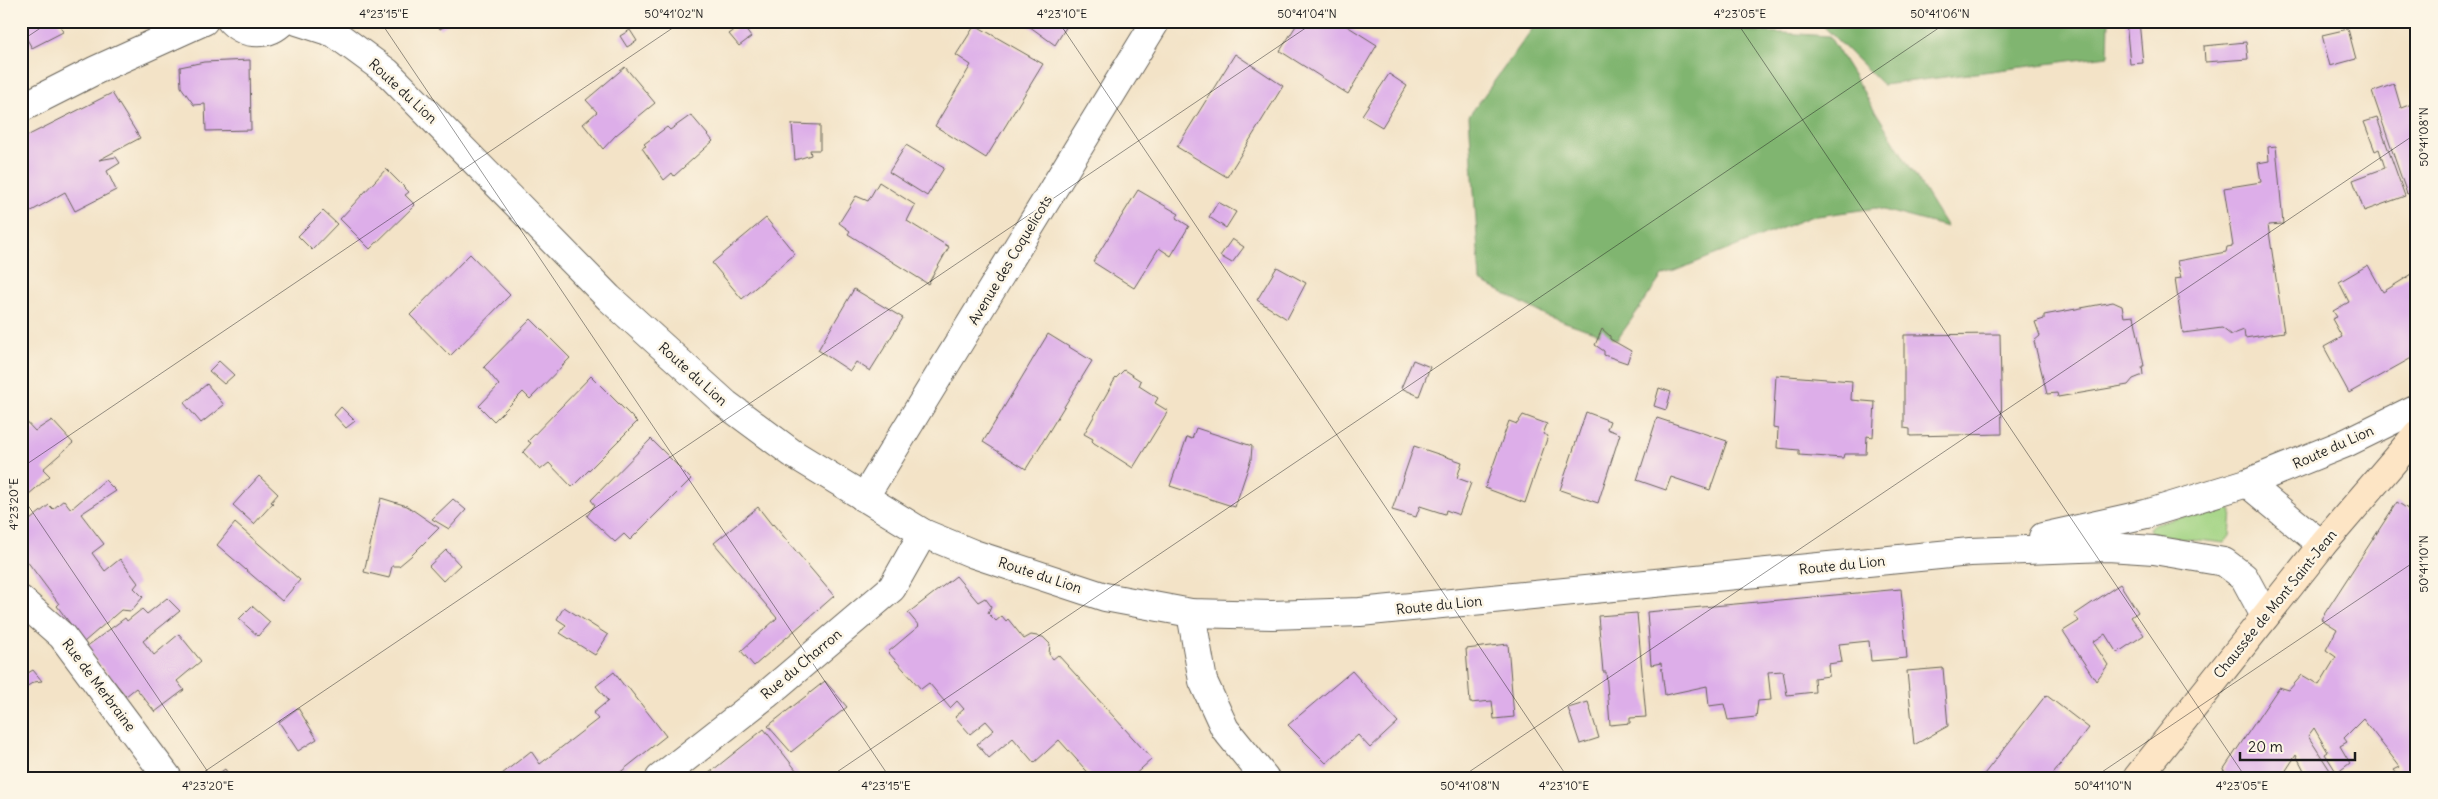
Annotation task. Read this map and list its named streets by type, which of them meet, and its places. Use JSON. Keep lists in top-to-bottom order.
{
  "streets": {
    "main road": ["Chaussée de Mont Saint-Jean"],
    "street": [
      "Route du Lion",
      "Avenue des Coquelicots",
      "Rue du Charron",
      "Rue de Merbraine"
    ]
  },
  "crossings": [
    ["Route du Lion", "Avenue des Coquelicots"],
    ["Route du Lion", "Chaussée de Mont Saint-Jean"],
    ["Route du Lion", "Rue du Charron"]
  ],
  "scale_bar": "20 m",
  "coordinates": [
    "4°23'15\"E",
    "50°41'02\"N",
    "4°23'10\"E",
    "50°41'04\"N",
    "4°23'05\"E",
    "50°41'06\"N",
    "50°41'08\"N",
    "4°23'20\"E",
    "50°41'10\"N"
  ]
}
